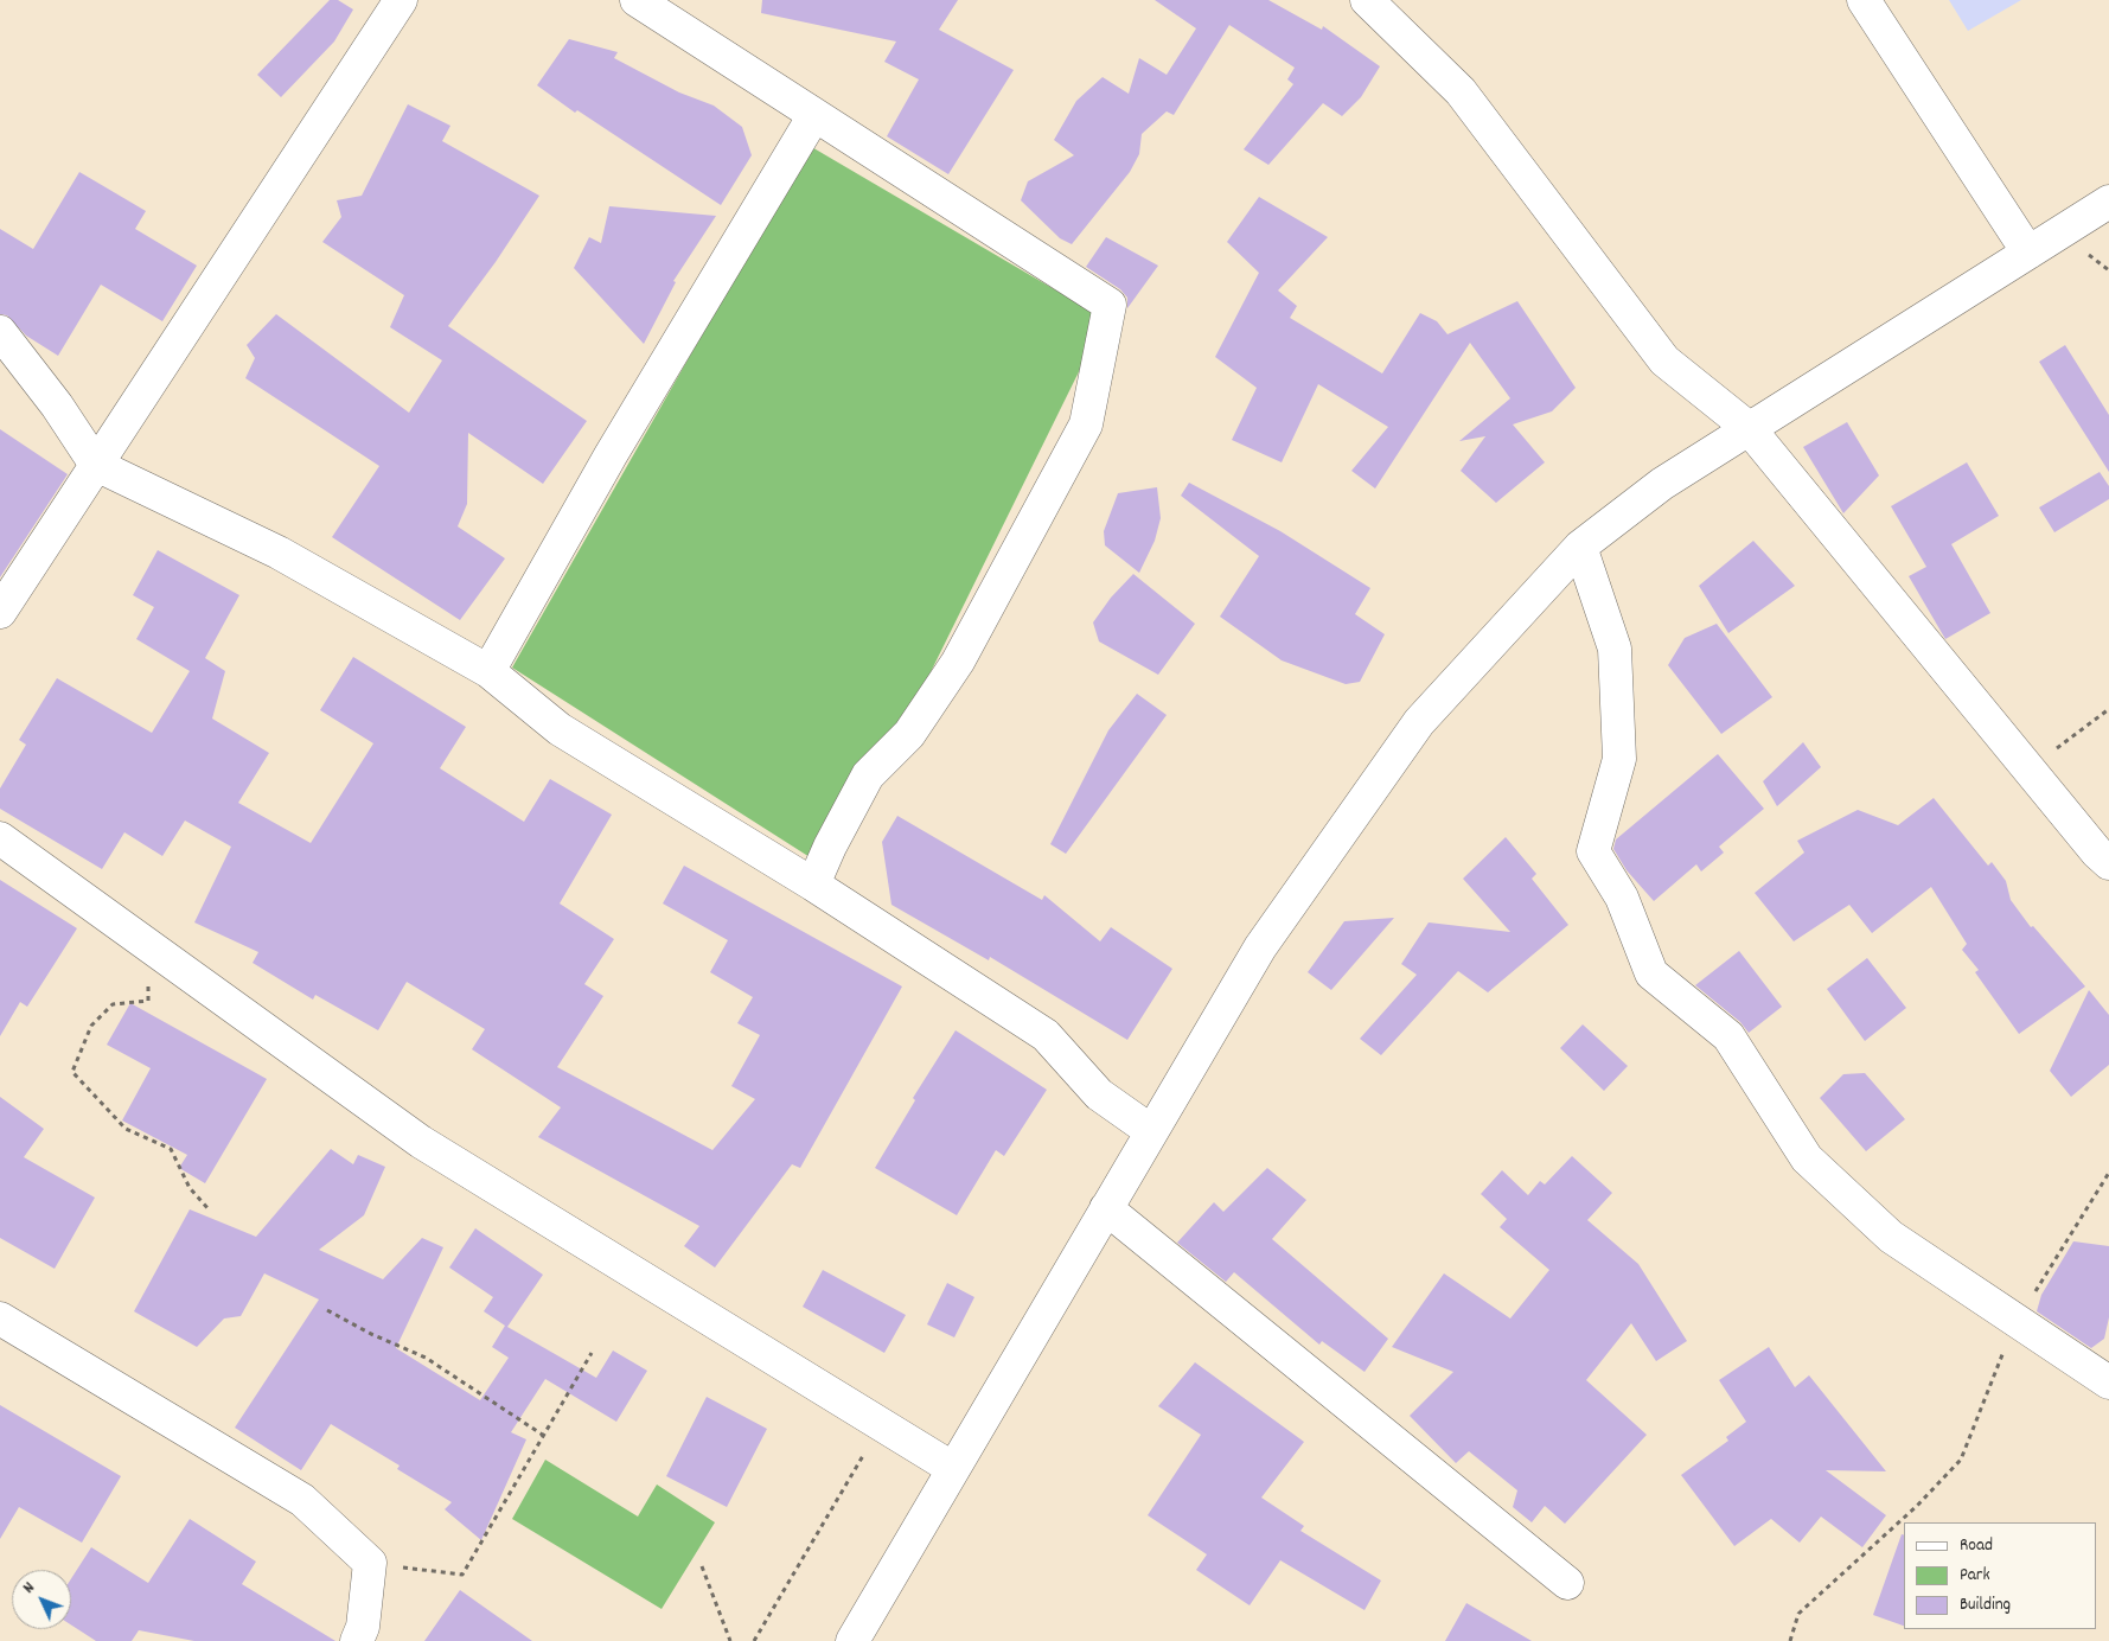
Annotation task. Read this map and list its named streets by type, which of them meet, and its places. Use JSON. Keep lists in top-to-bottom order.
{
  "legend": ["Road", "Park", "Building"],
  "north": "top left"
}
